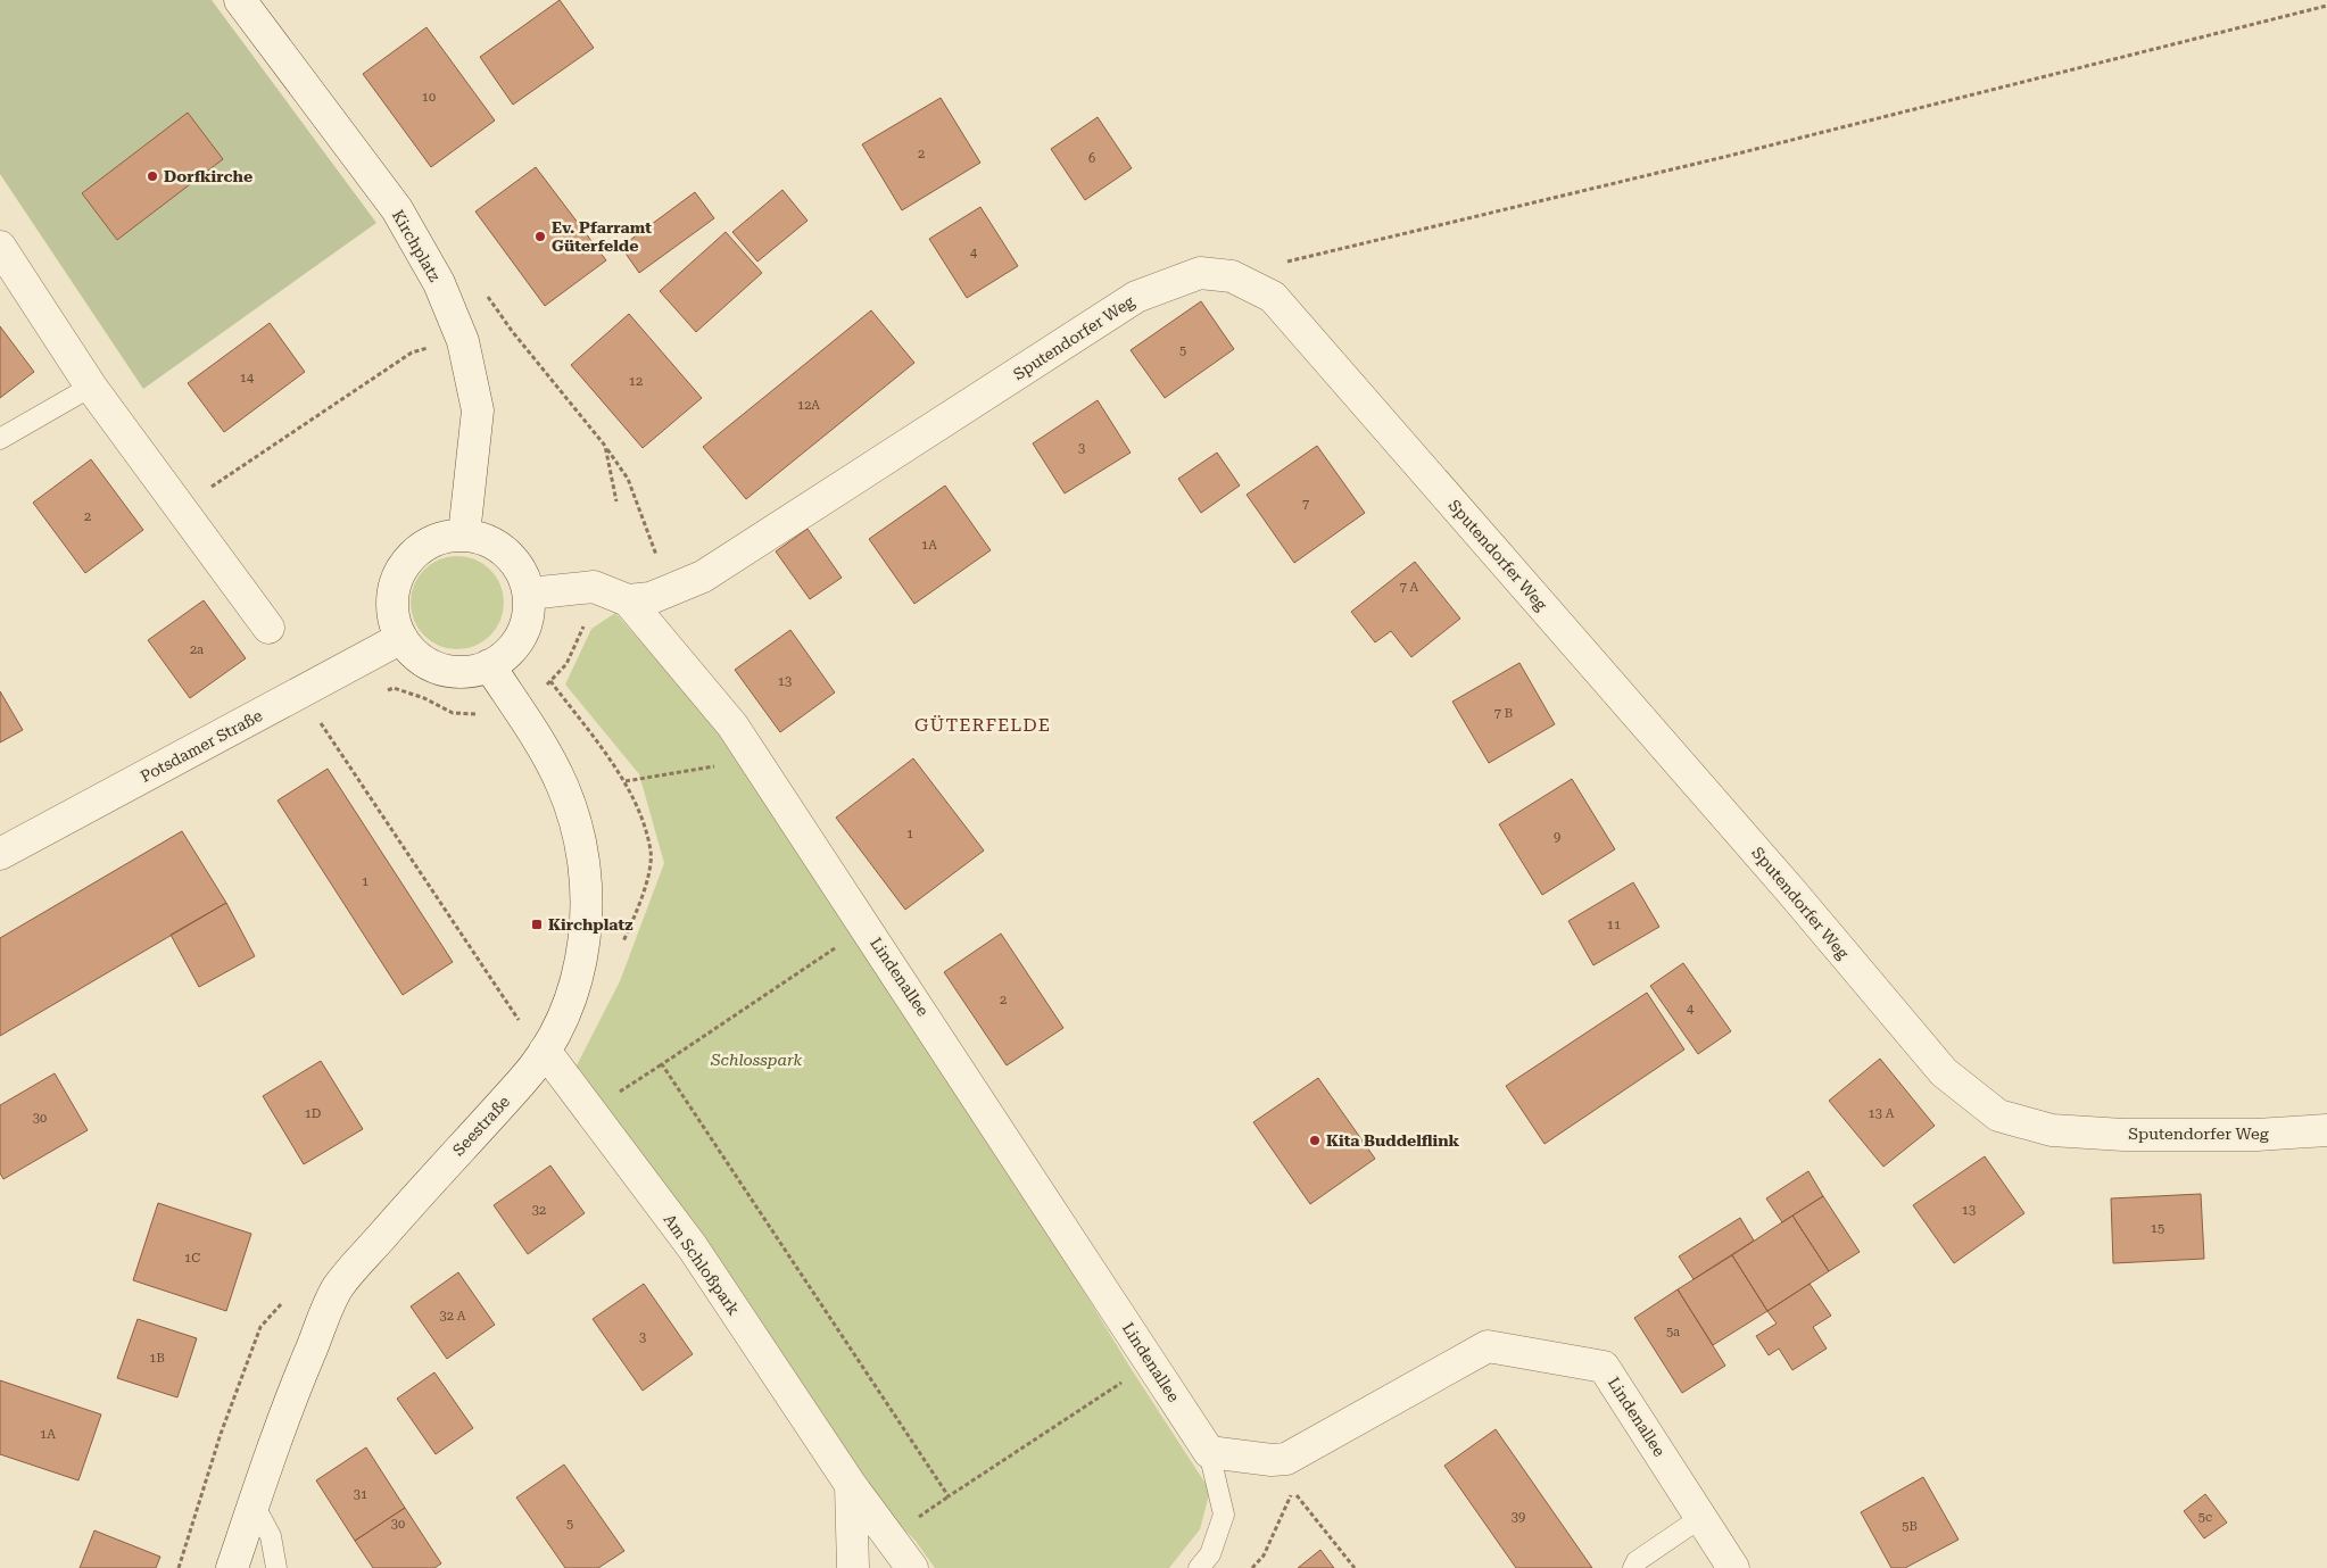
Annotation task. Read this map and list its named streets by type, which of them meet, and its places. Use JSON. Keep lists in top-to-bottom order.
{
  "streets": {
    "street": [
      "Kirchplatz",
      "Sputendorfer Weg",
      "Potsdamer Straße",
      "Lindenallee",
      "Seestraße",
      "Am Schloßpark"
    ]
  },
  "crossings": [
    ["Kirchplatz", "Potsdamer Straße"],
    ["Kirchplatz", "Lindenallee"],
    ["Kirchplatz", "Seestraße"],
    ["Sputendorfer Weg", "Lindenallee"],
    ["Potsdamer Straße", "Lindenallee"],
    ["Potsdamer Straße", "Seestraße"],
    ["Lindenallee", "Seestraße"],
    ["Seestraße", "Am Schloßpark"]
  ],
  "districts": ["GÜTERFELDE"],
  "parks": ["Schlosspark"],
  "places": {
    "other": ["Dorfkirche", "Ev. Pfarramt Güterfelde", "Kita Buddelflink"],
    "transit": ["Kirchplatz"]
  },
  "house_numbers": [
    "10",
    "2",
    "6",
    "4",
    "5",
    "14",
    "12",
    "12A",
    "3",
    "7",
    "2",
    "1A",
    "7 A",
    "2a",
    "13",
    "7 B",
    "1",
    "9",
    "1",
    "11",
    "2",
    "4",
    "1D",
    "13 A",
    "30",
    "32",
    "13",
    "15",
    "1C",
    "32 A",
    "5a",
    "3",
    "1B",
    "1A",
    "31",
    "39",
    "5c",
    "30",
    "5",
    "5B"
  ]
}
